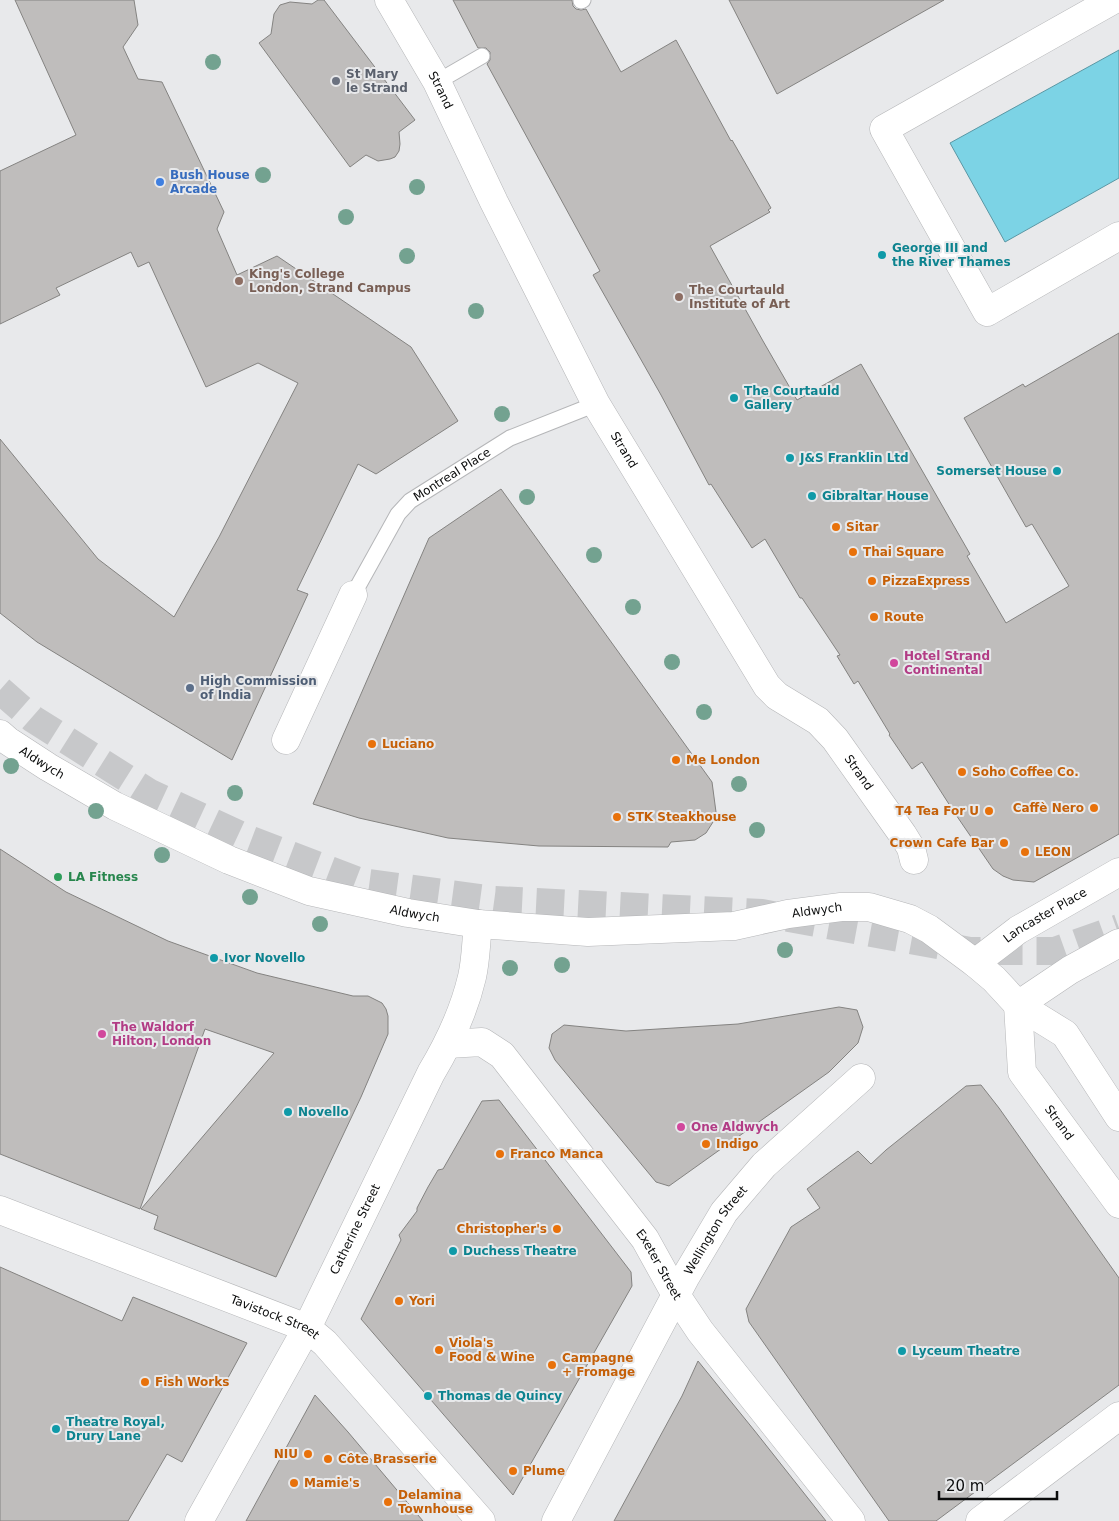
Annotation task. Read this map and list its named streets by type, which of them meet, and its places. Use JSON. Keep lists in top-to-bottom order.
{
  "streets": {
    "street": [
      "Strand",
      "Aldwych",
      "Lancaster Place",
      "Catherine Street",
      "Wellington Street",
      "Exeter Street",
      "Tavistock Street"
    ],
    "lane": ["Montreal Place"]
  },
  "crossings": [
    ["Strand", "Montreal Place"],
    ["Aldwych", "Lancaster Place"],
    ["Aldwych", "Catherine Street"],
    ["Catherine Street", "Exeter Street"],
    ["Catherine Street", "Tavistock Street"],
    ["Wellington Street", "Exeter Street"]
  ],
  "places": [
    "St Mary le Strand",
    "Bush House Arcade",
    "George III and the River Thames",
    "King's College London, Strand Campus",
    "The Courtauld Institute of Art",
    "The Courtauld Gallery",
    "J&S Franklin Ltd",
    "Somerset House",
    "Gibraltar House",
    "Sitar",
    "Thai Square",
    "PizzaExpress",
    "Route",
    "Hotel Strand Continental",
    "High Commission of India",
    "Luciano",
    "Me London",
    "Soho Coffee Co.",
    "Caffè Nero",
    "T4 Tea For U",
    "STK Steakhouse",
    "Crown Cafe Bar",
    "LEON",
    "LA Fitness",
    "Ivor Novello",
    "The Waldorf Hilton, London",
    "Novello",
    "One Aldwych",
    "Indigo",
    "Franco Manca",
    "Christopher's",
    "Duchess Theatre",
    "Yori",
    "Viola's Food & Wine",
    "Lyceum Theatre",
    "Campagne + Fromage",
    "Fish Works",
    "Thomas de Quincy",
    "Theatre Royal, Drury Lane",
    "NIU",
    "Côte Brasserie",
    "Plume",
    "Mamie's",
    "Delamina Townhouse"
  ],
  "scale_bar": "20 m"
}
